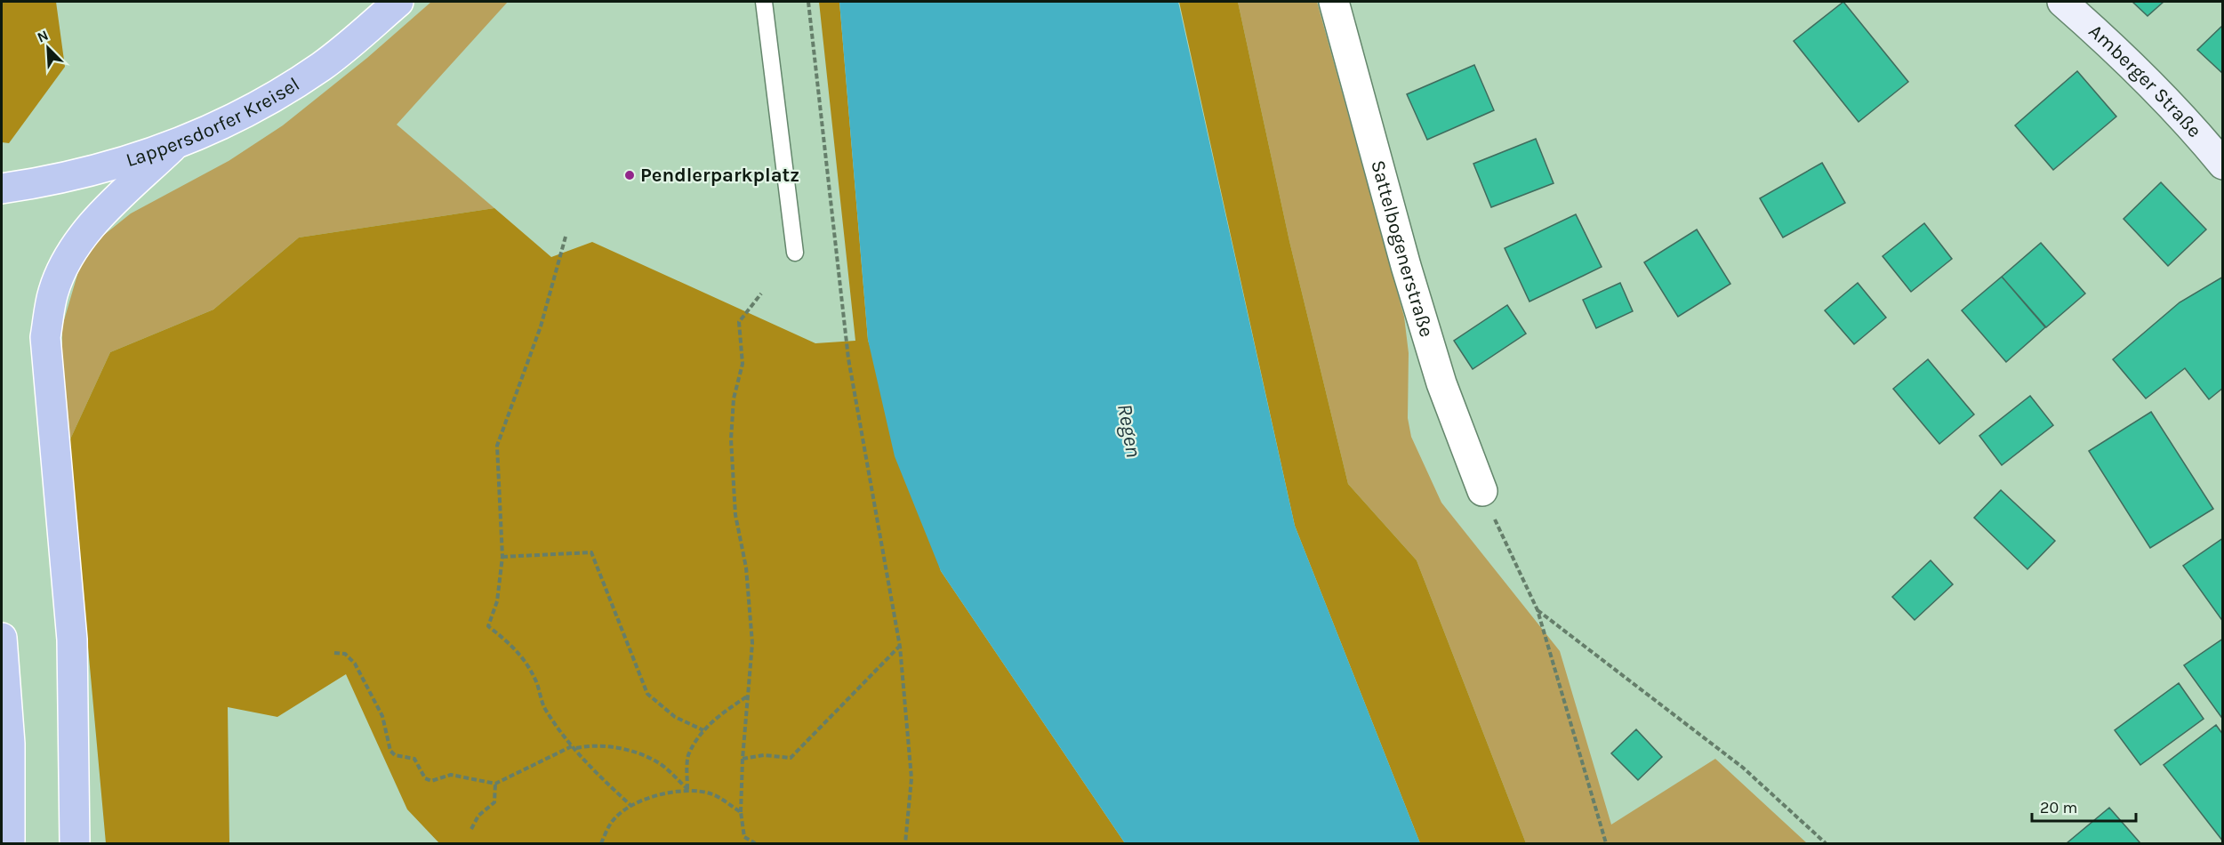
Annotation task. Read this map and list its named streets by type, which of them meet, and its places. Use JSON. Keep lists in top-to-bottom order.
{
  "streets": {
    "highway": ["Lappersdorfer Kreisel"],
    "main road": ["Amberger Straße"],
    "street": ["Sattelbogenerstraße"]
  },
  "water": ["Regen"],
  "places": ["Pendlerparkplatz"],
  "scale_bar": "20 m",
  "north": "top left"
}
